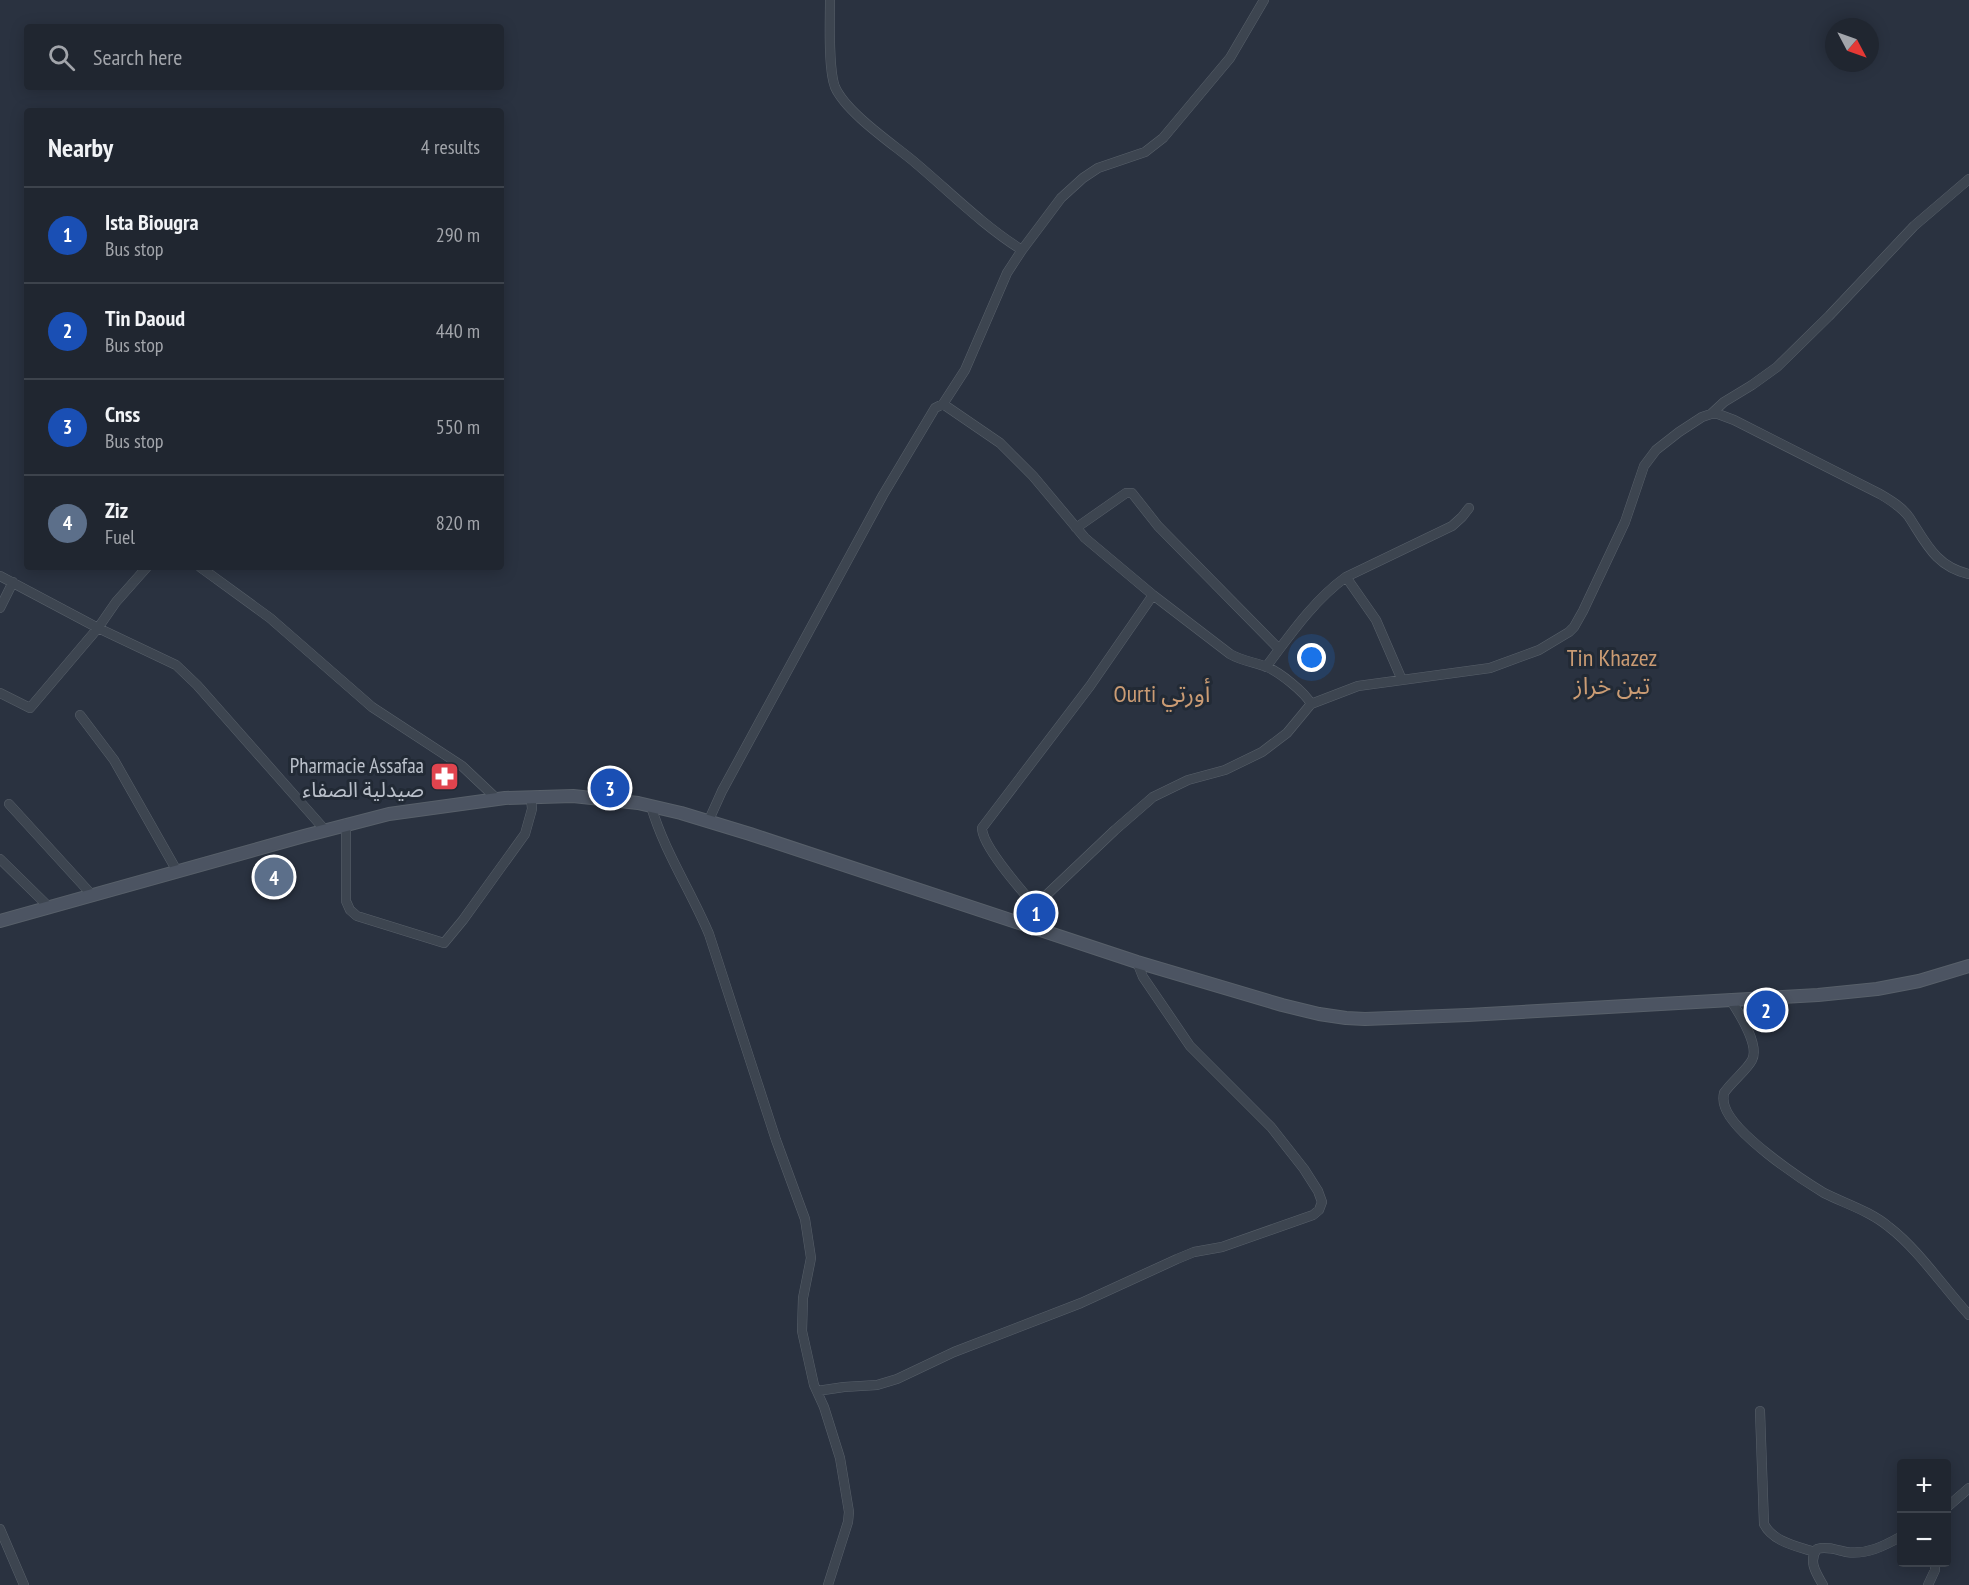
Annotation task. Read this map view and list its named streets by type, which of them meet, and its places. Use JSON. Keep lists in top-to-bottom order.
{
  "districts": ["Tin Khazez تين خراز", "Ourti أورتي"],
  "places": {
    "pharmacy": ["Pharmacie Assafaa صيدلية الصفاء"]
  },
  "north": "bottom right",
  "page": {
    "search": "Search here",
    "heading": ["Nearby", "4 results"],
    "list": [
      {
        "mark": "1",
        "name": "Ista Biougra",
        "note": "Bus stop",
        "value": "290 m"
      },
      {
        "mark": "2",
        "name": "Tin Daoud",
        "note": "Bus stop",
        "value": "440 m"
      },
      {
        "mark": "3",
        "name": "Cnss",
        "note": "Bus stop",
        "value": "550 m"
      },
      {
        "mark": "4",
        "name": "Ziz",
        "note": "Fuel",
        "value": "820 m"
      }
    ],
    "pins": [
      "3",
      "4",
      "1",
      "2"
    ],
    "map_buttons": ["+", "−"]
  }
}
